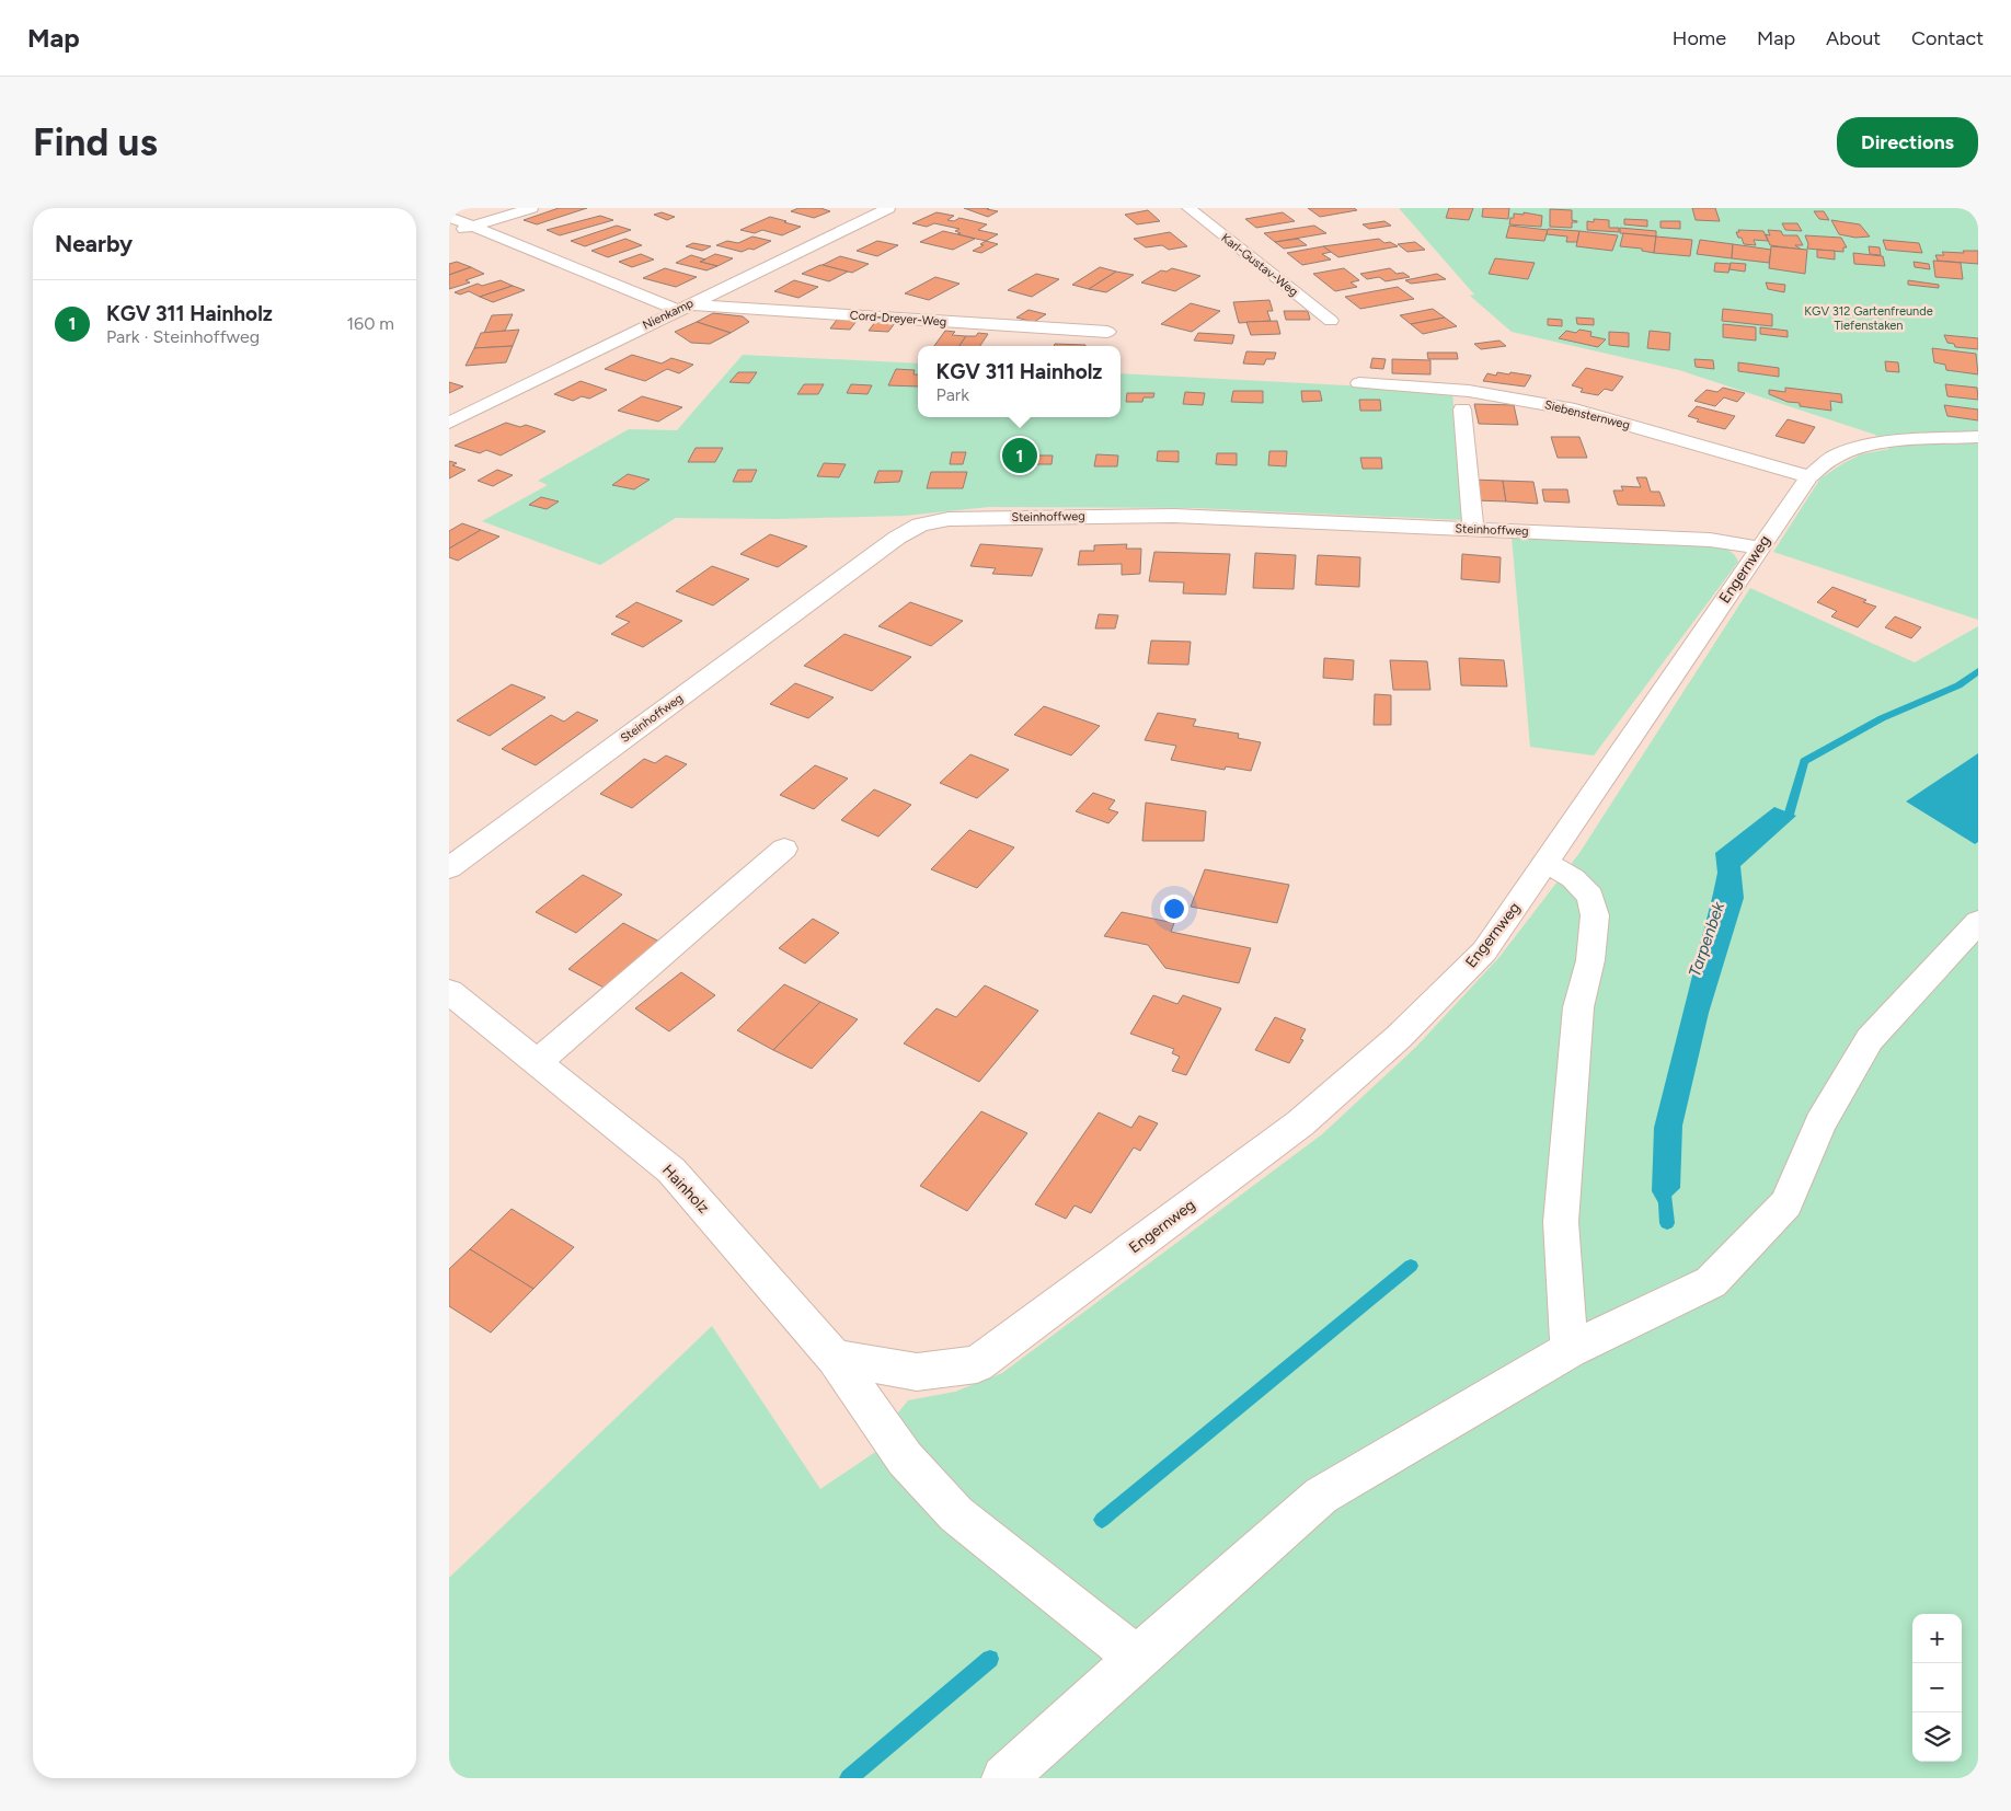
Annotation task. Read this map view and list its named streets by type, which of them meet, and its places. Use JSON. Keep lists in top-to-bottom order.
{
  "streets": {
    "street": [
      "Karl-Gustav-Weg",
      "Nienkamp",
      "Cord-Dreyer-Weg",
      "Siebensternweg",
      "Steinhoffweg",
      "Engernweg",
      "Hainholz"
    ]
  },
  "crossings": [
    ["Nienkamp", "Cord-Dreyer-Weg"],
    ["Siebensternweg", "Engernweg"],
    ["Steinhoffweg", "Engernweg"],
    ["Engernweg", "Hainholz"]
  ],
  "water": ["Tarpenbek"],
  "parks": ["KGV 312 Gartenfreunde Tiefenstaken"],
  "page": {
    "header": "Map",
    "nav": [
      "Home",
      "Map",
      "About",
      "Contact"
    ],
    "buttons": "Directions",
    "title": "Find us",
    "heading": "Nearby",
    "list": [
      {
        "mark": "1",
        "name": "KGV 311 Hainholz",
        "note": "Park · Steinhoffweg",
        "value": "160 m"
      }
    ],
    "popup": ["KGV 311 Hainholz", "Park"],
    "pins": "1",
    "map_buttons": ["+", "−"]
  }
}
